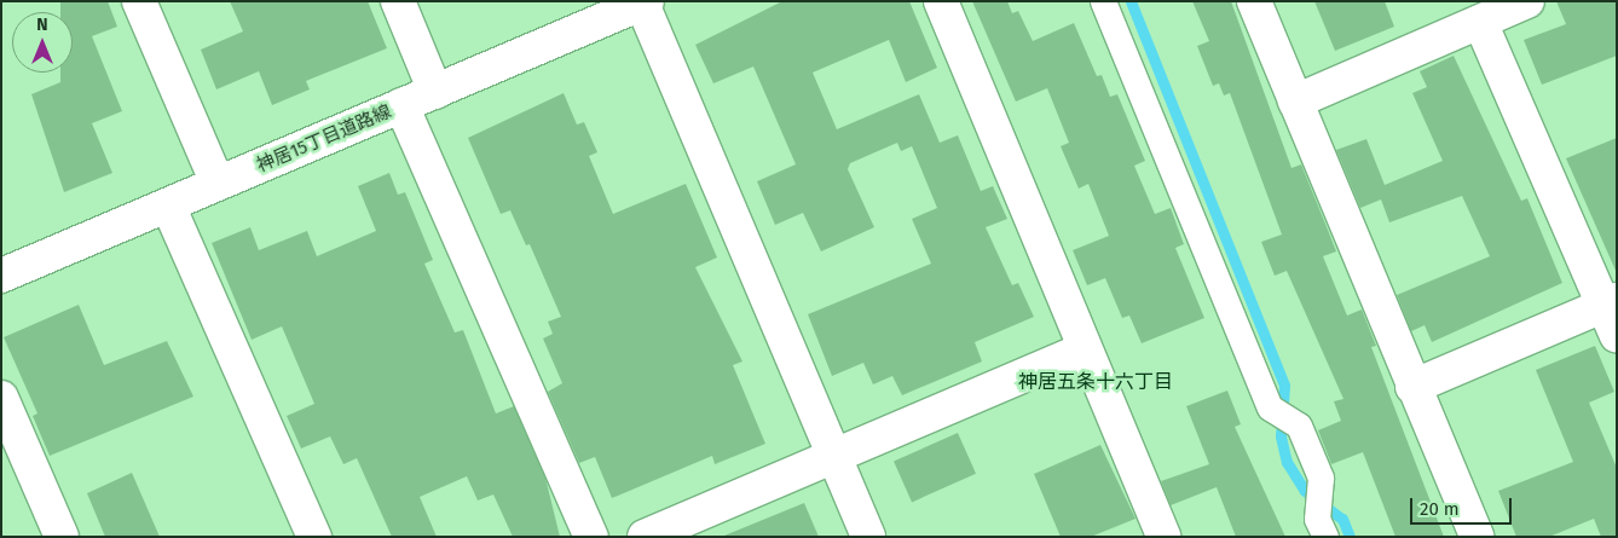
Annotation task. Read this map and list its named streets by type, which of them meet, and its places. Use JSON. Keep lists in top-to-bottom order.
{
  "streets": {
    "street": ["神居15丁目道路線"]
  },
  "districts": ["神居五条十六丁目"],
  "scale_bar": "20 m",
  "north": "top"
}
